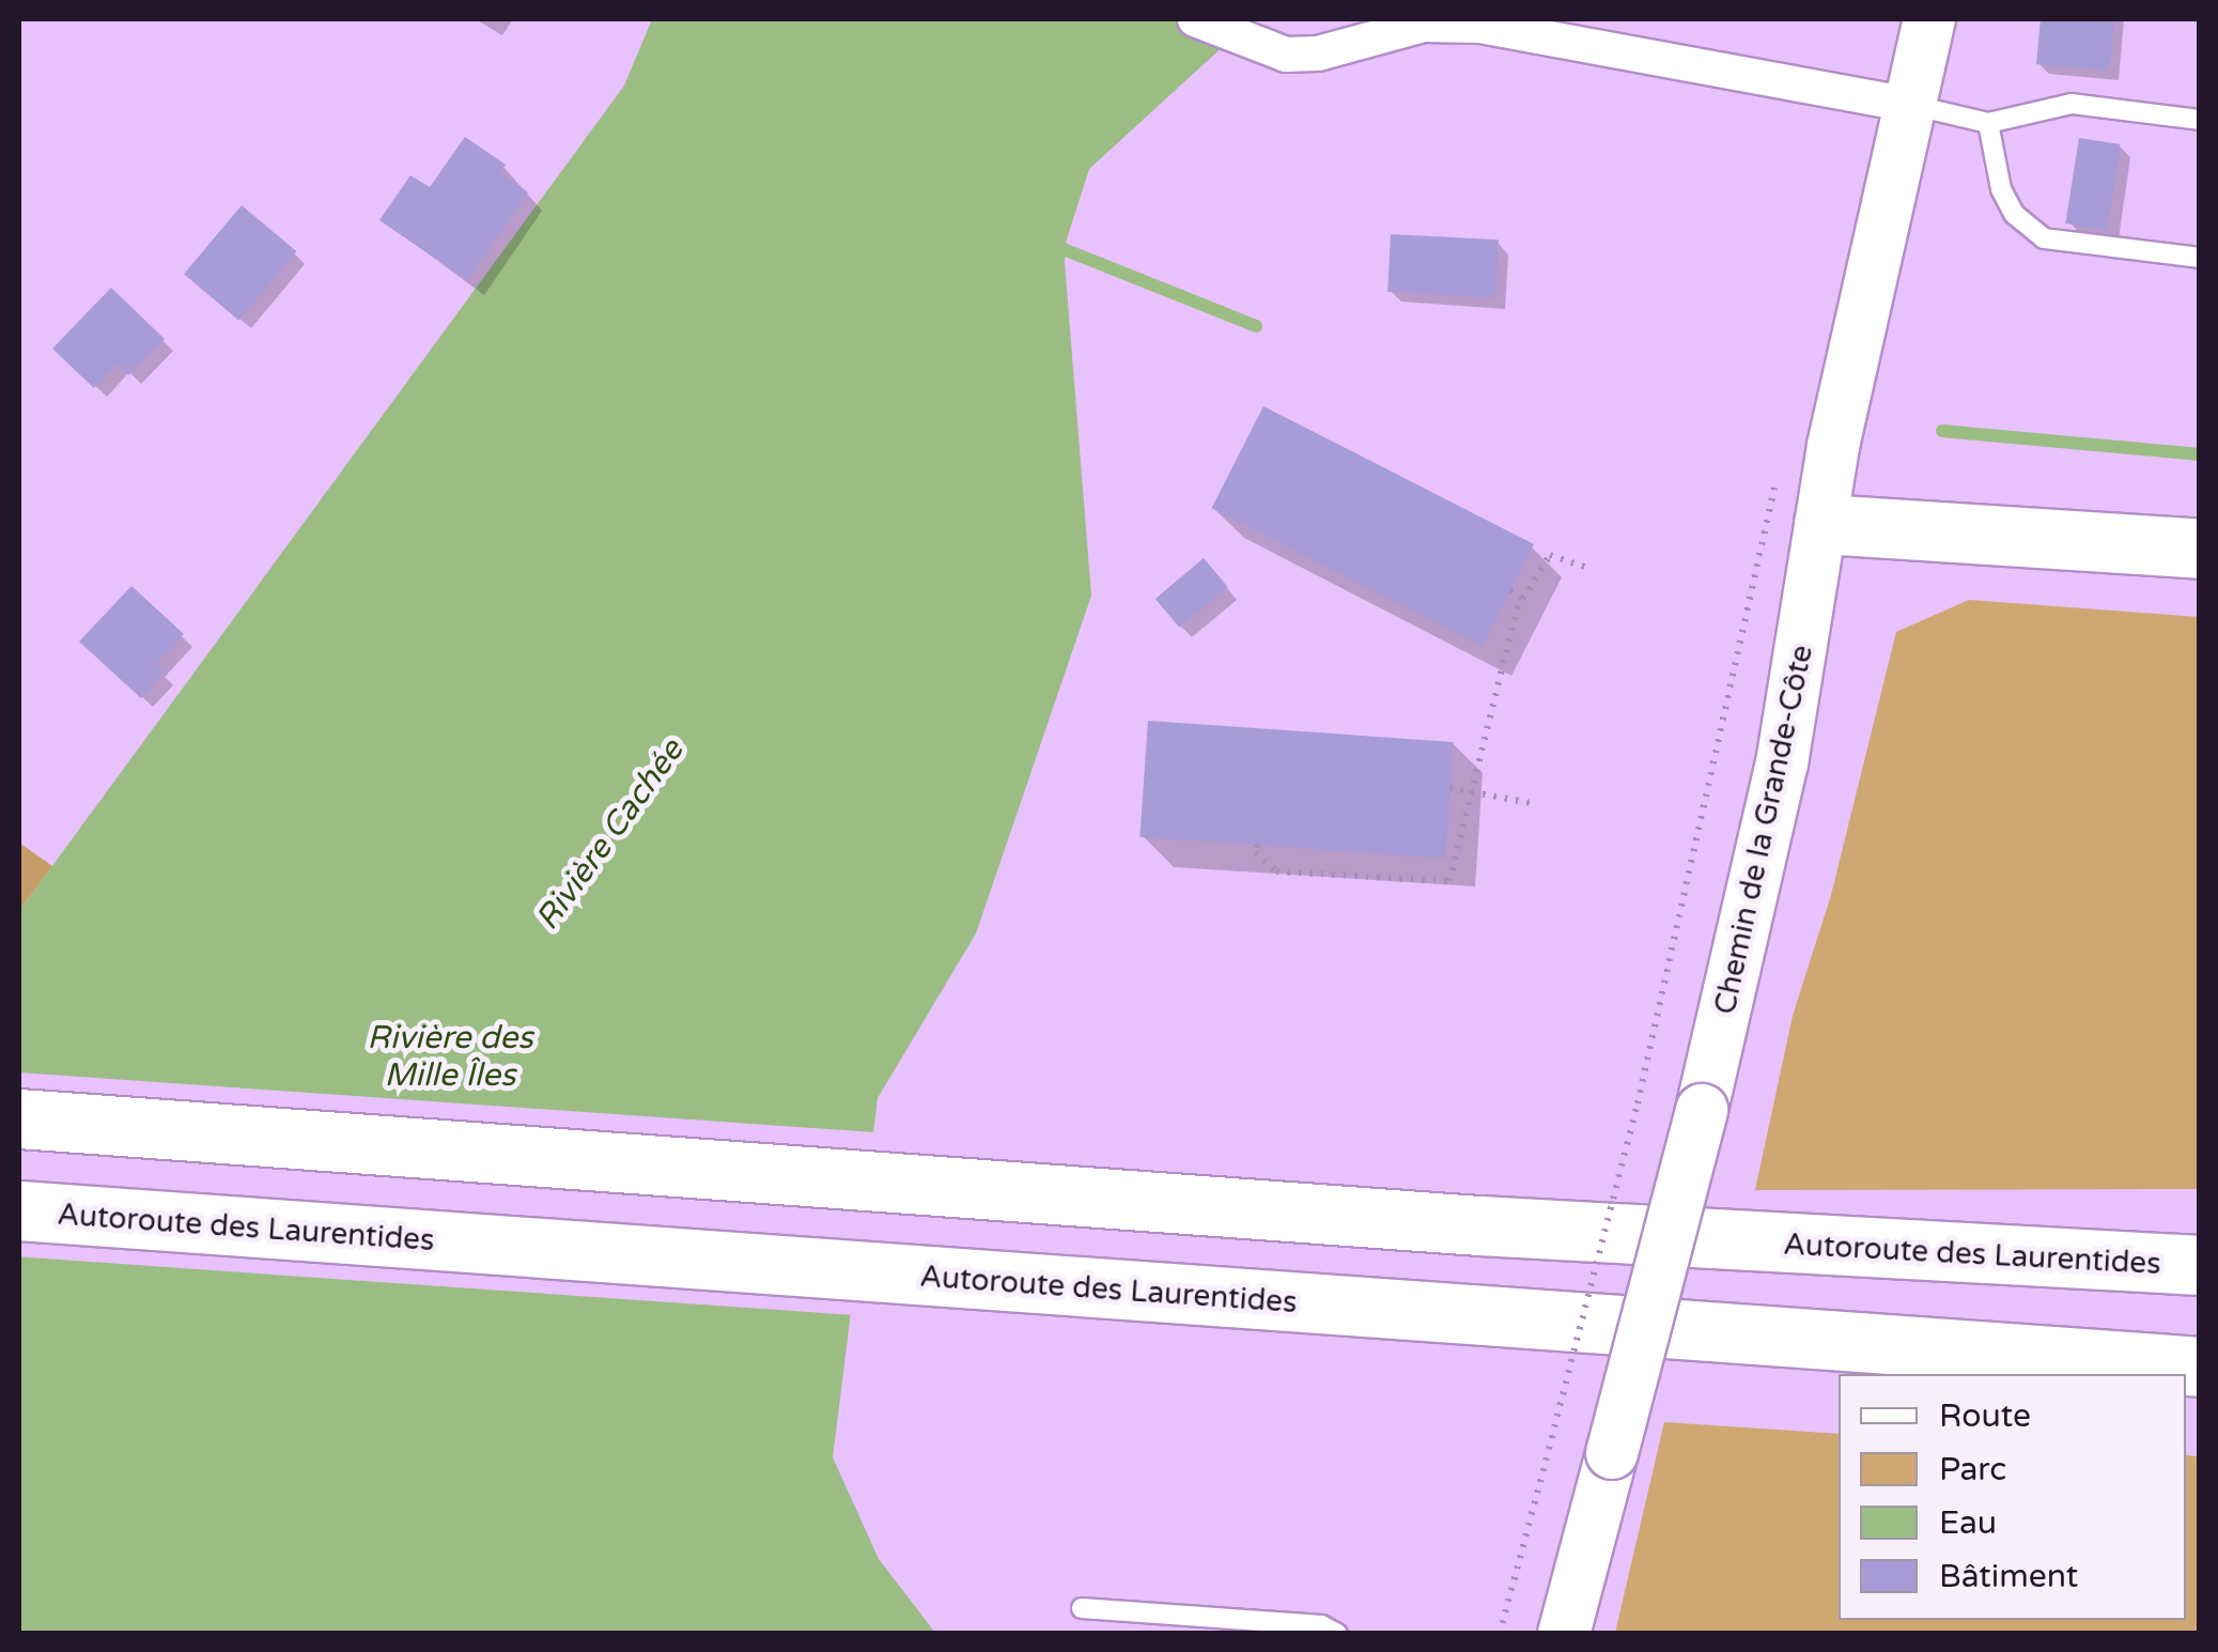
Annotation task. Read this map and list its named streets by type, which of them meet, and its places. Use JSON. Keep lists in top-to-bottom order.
{
  "streets": {
    "highway": ["Autoroute des Laurentides"],
    "main road": ["Chemin de la Grande-Côte"]
  },
  "water": ["Rivière Cachée", "Rivière des Mille Îles"],
  "legend": [
    "Route",
    "Parc",
    "Eau",
    "Bâtiment"
  ]
}
